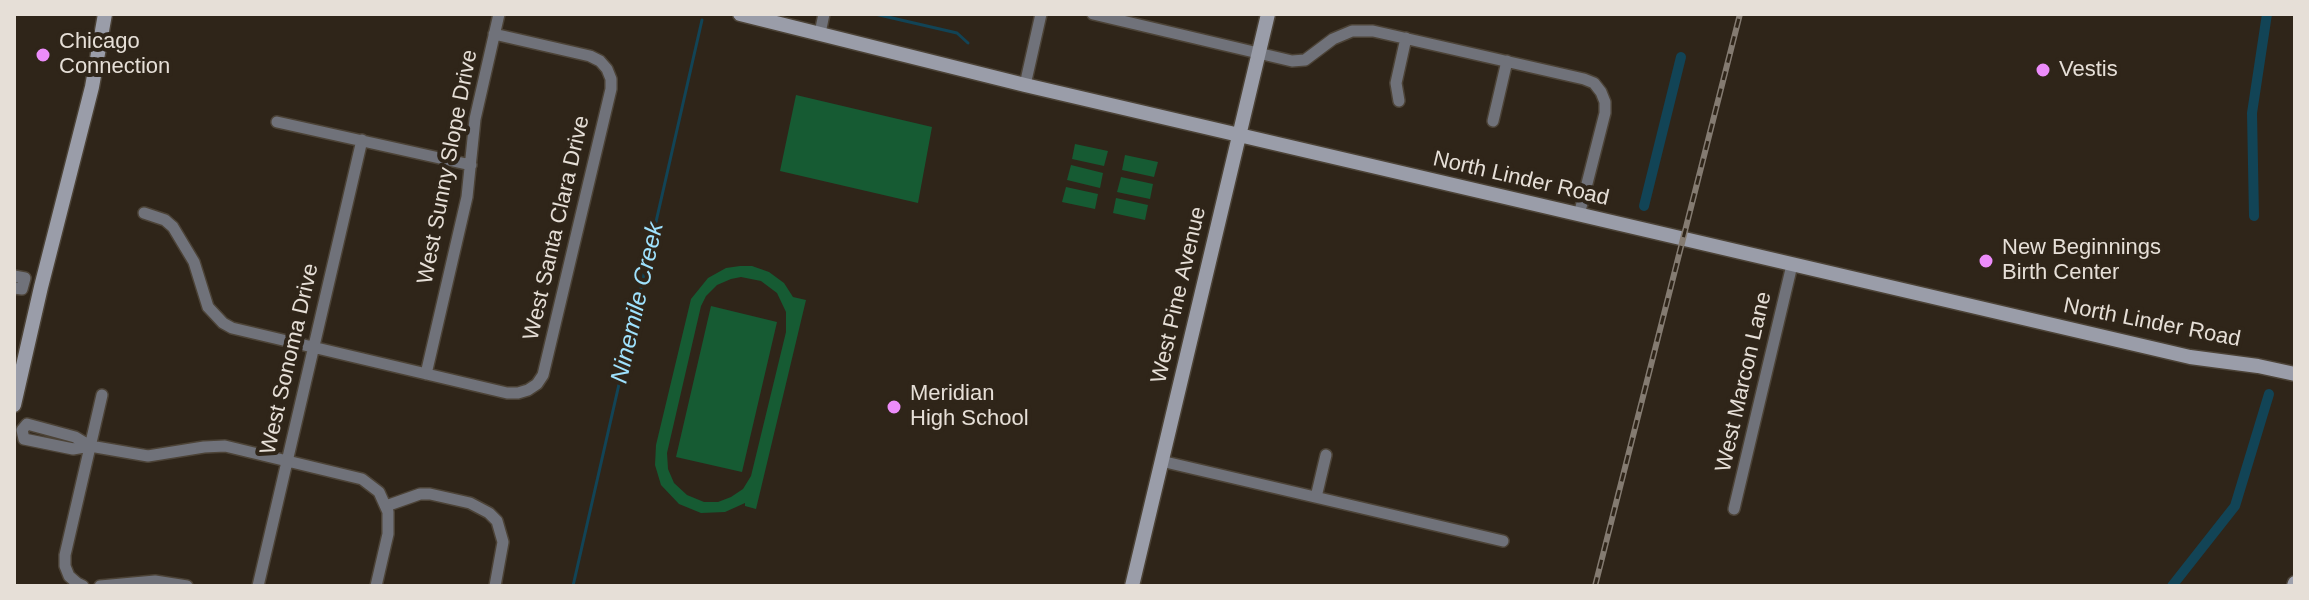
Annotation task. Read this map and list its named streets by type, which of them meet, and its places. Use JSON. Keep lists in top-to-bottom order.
{
  "streets": {
    "main road": ["North Linder Road", "West Pine Avenue"],
    "street": [
      "West Sunny Slope Drive",
      "West Santa Clara Drive",
      "West Sonoma Drive",
      "West Marcon Lane"
    ]
  },
  "crossings": [
    ["West Sunny Slope Drive", "West Santa Clara Drive"],
    ["North Linder Road", "West Pine Avenue"],
    ["North Linder Road", "West Marcon Lane"]
  ],
  "water": ["Ninemile Creek"],
  "places": [
    "Chicago Connection",
    "Vestis",
    "New Beginnings Birth Center",
    "Meridian High School"
  ]
}
